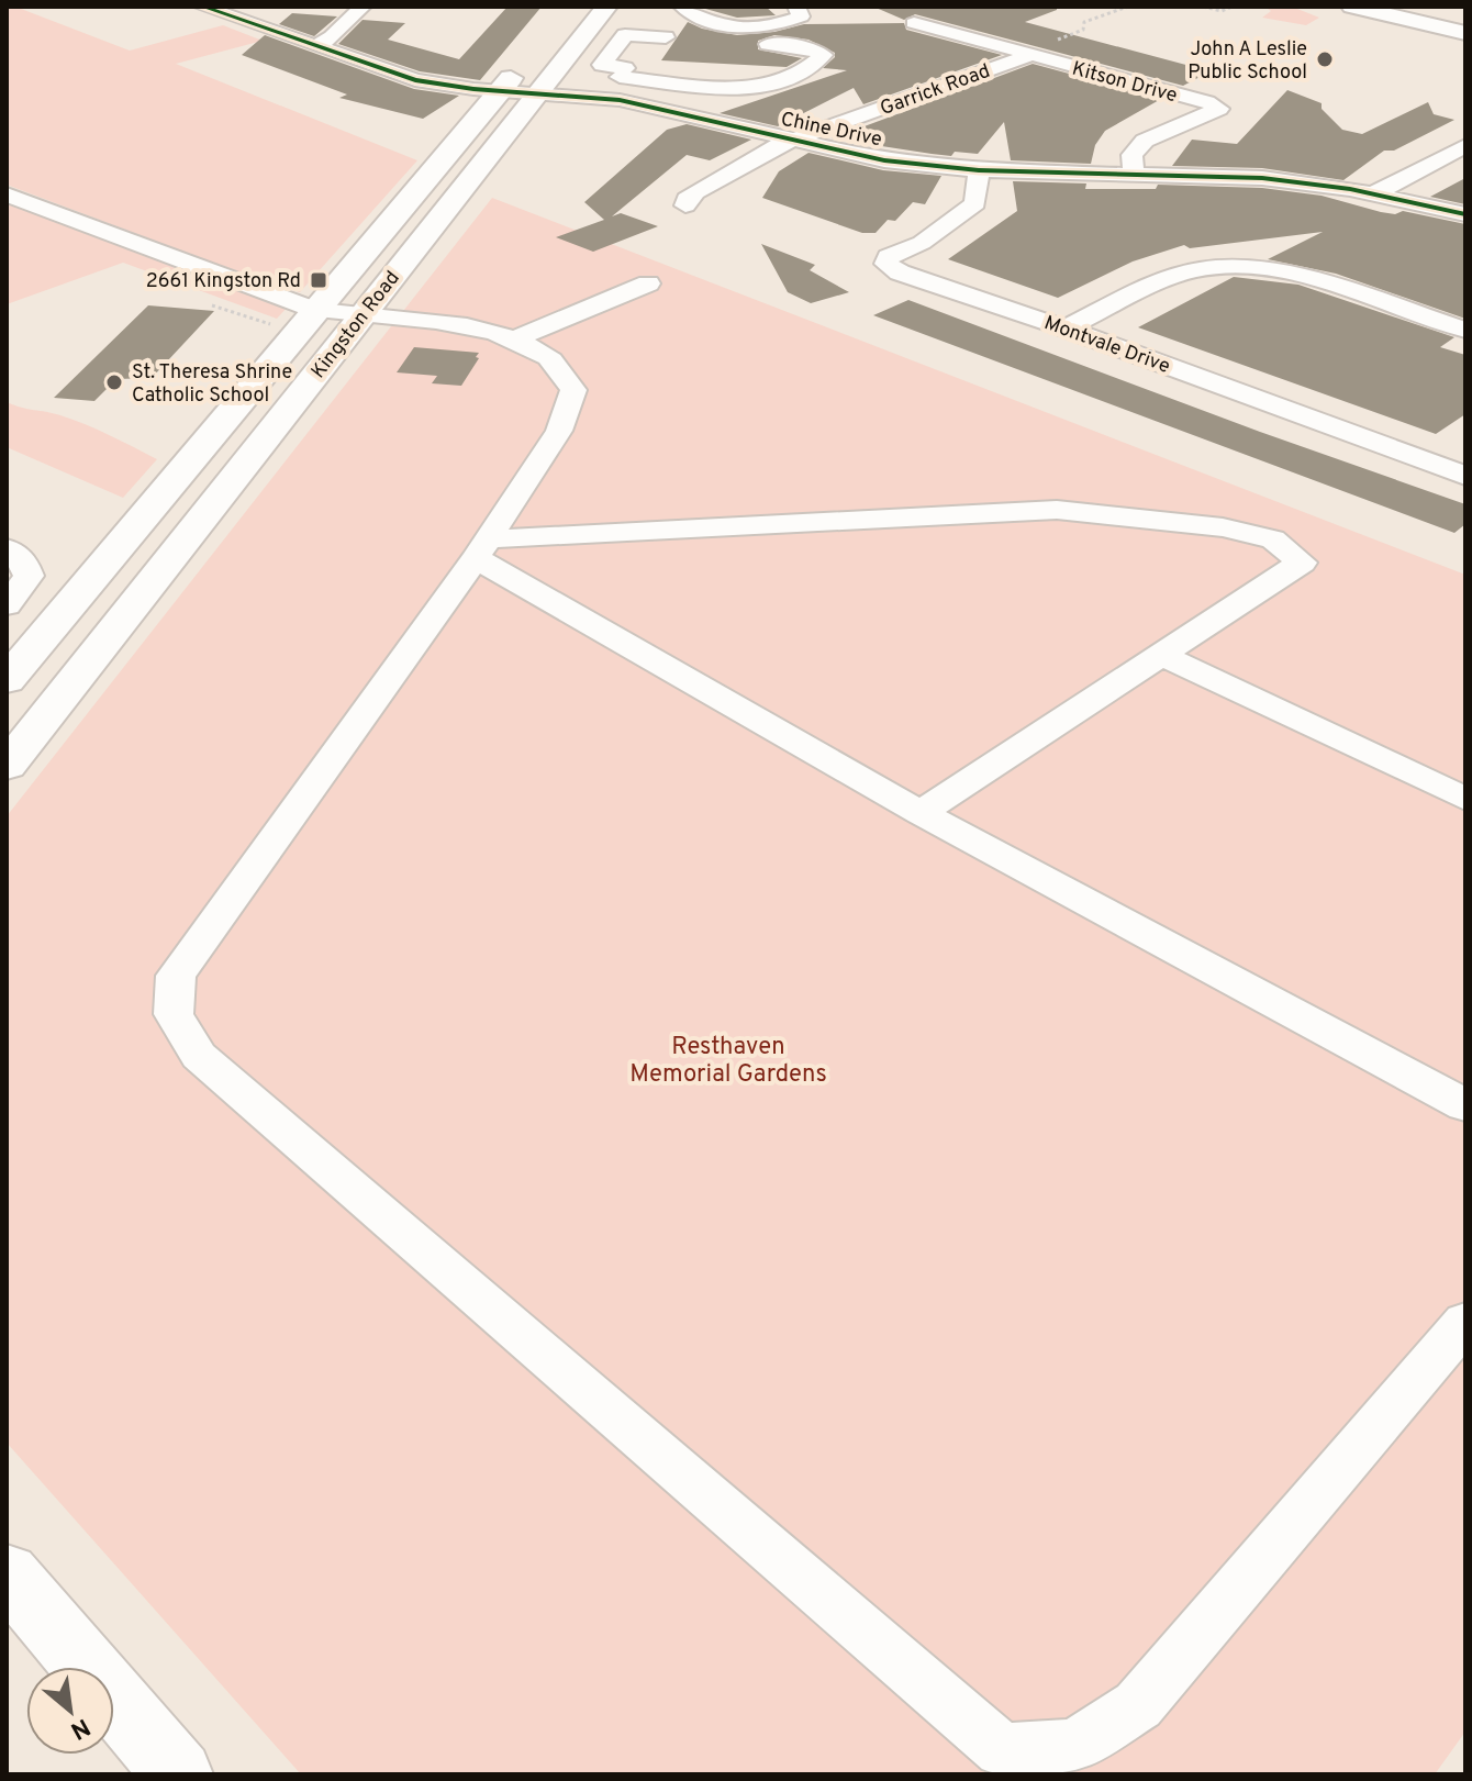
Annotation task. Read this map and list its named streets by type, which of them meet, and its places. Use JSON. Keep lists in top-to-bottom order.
{
  "streets": {
    "main road": ["Kingston Road"],
    "street": [
      "Kitson Drive",
      "Garrick Road",
      "Chine Drive",
      "Montvale Drive"
    ]
  },
  "crossings": [
    ["Kitson Drive", "Garrick Road"],
    ["Kitson Drive", "Chine Drive"],
    ["Garrick Road", "Chine Drive"],
    ["Chine Drive", "Kingston Road"],
    ["Chine Drive", "Montvale Drive"]
  ],
  "parks": ["Resthaven Memorial Gardens"],
  "places": {
    "other": ["John A Leslie Public School", "St. Theresa Shrine Catholic School"],
    "transit": ["2661 Kingston Rd"]
  },
  "north": "bottom right"
}
